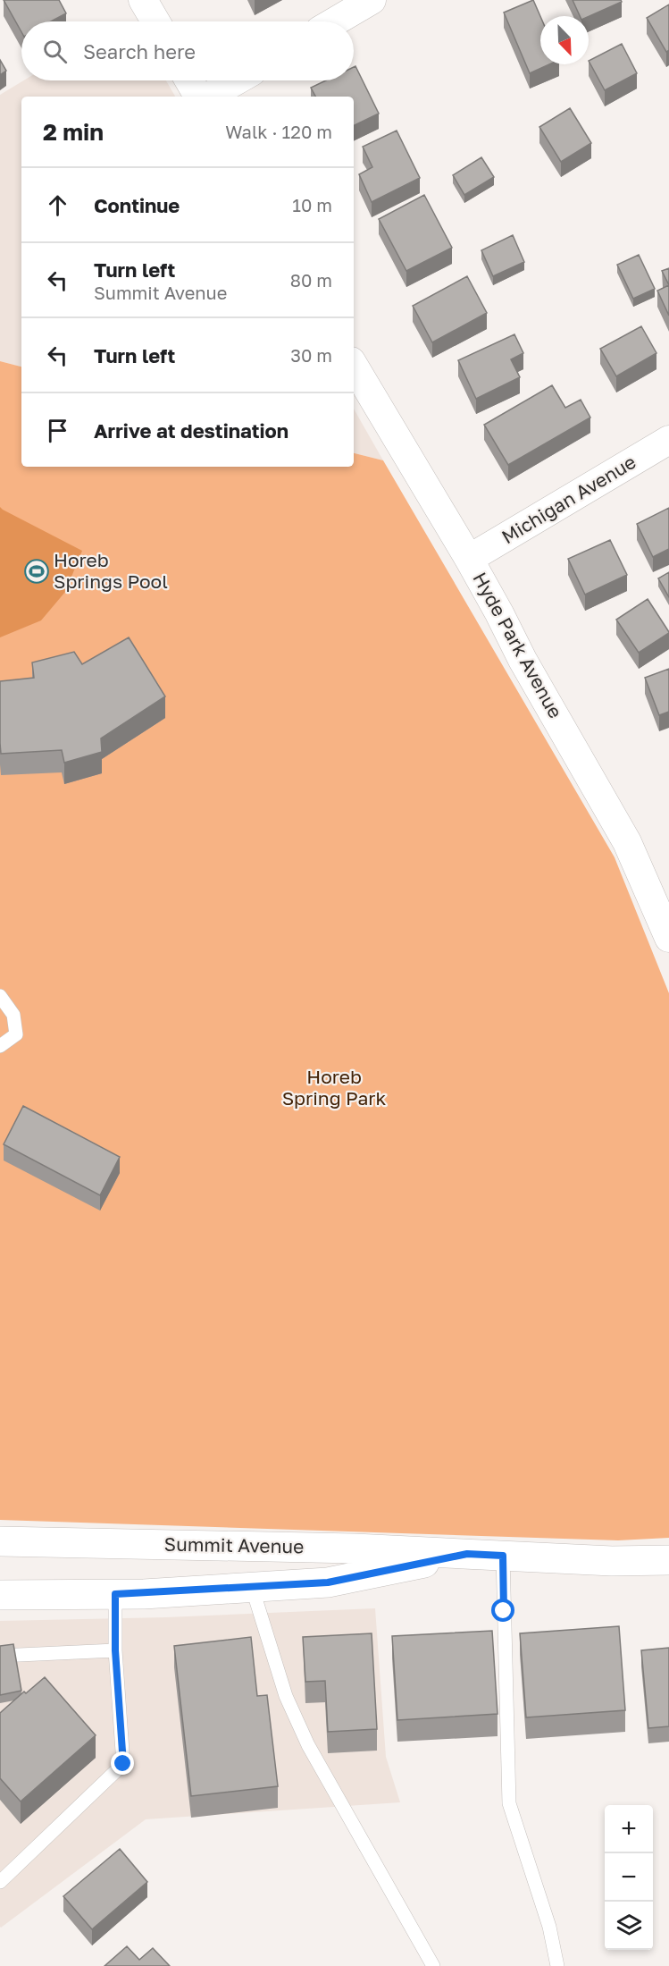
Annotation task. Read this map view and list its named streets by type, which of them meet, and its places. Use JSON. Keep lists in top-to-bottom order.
{
  "streets": {
    "main road": ["Summit Avenue"],
    "street": ["Michigan Avenue", "Hyde Park Avenue"]
  },
  "crossings": [
    ["Michigan Avenue", "Hyde Park Avenue"]
  ],
  "parks": ["Horeb Spring Park"],
  "places": {
    "sports": ["Horeb Springs Pool"]
  },
  "north": "bottom right",
  "page": {
    "search": "Search here",
    "heading": ["2 min", "Walk · 120 m"],
    "list": [
      ["Continue", "10 m"],
      ["Turn left", "Summit Avenue", "80 m"],
      ["Turn left", "30 m"],
      "Arrive at destination"
    ],
    "map_buttons": ["+", "−"]
  }
}
